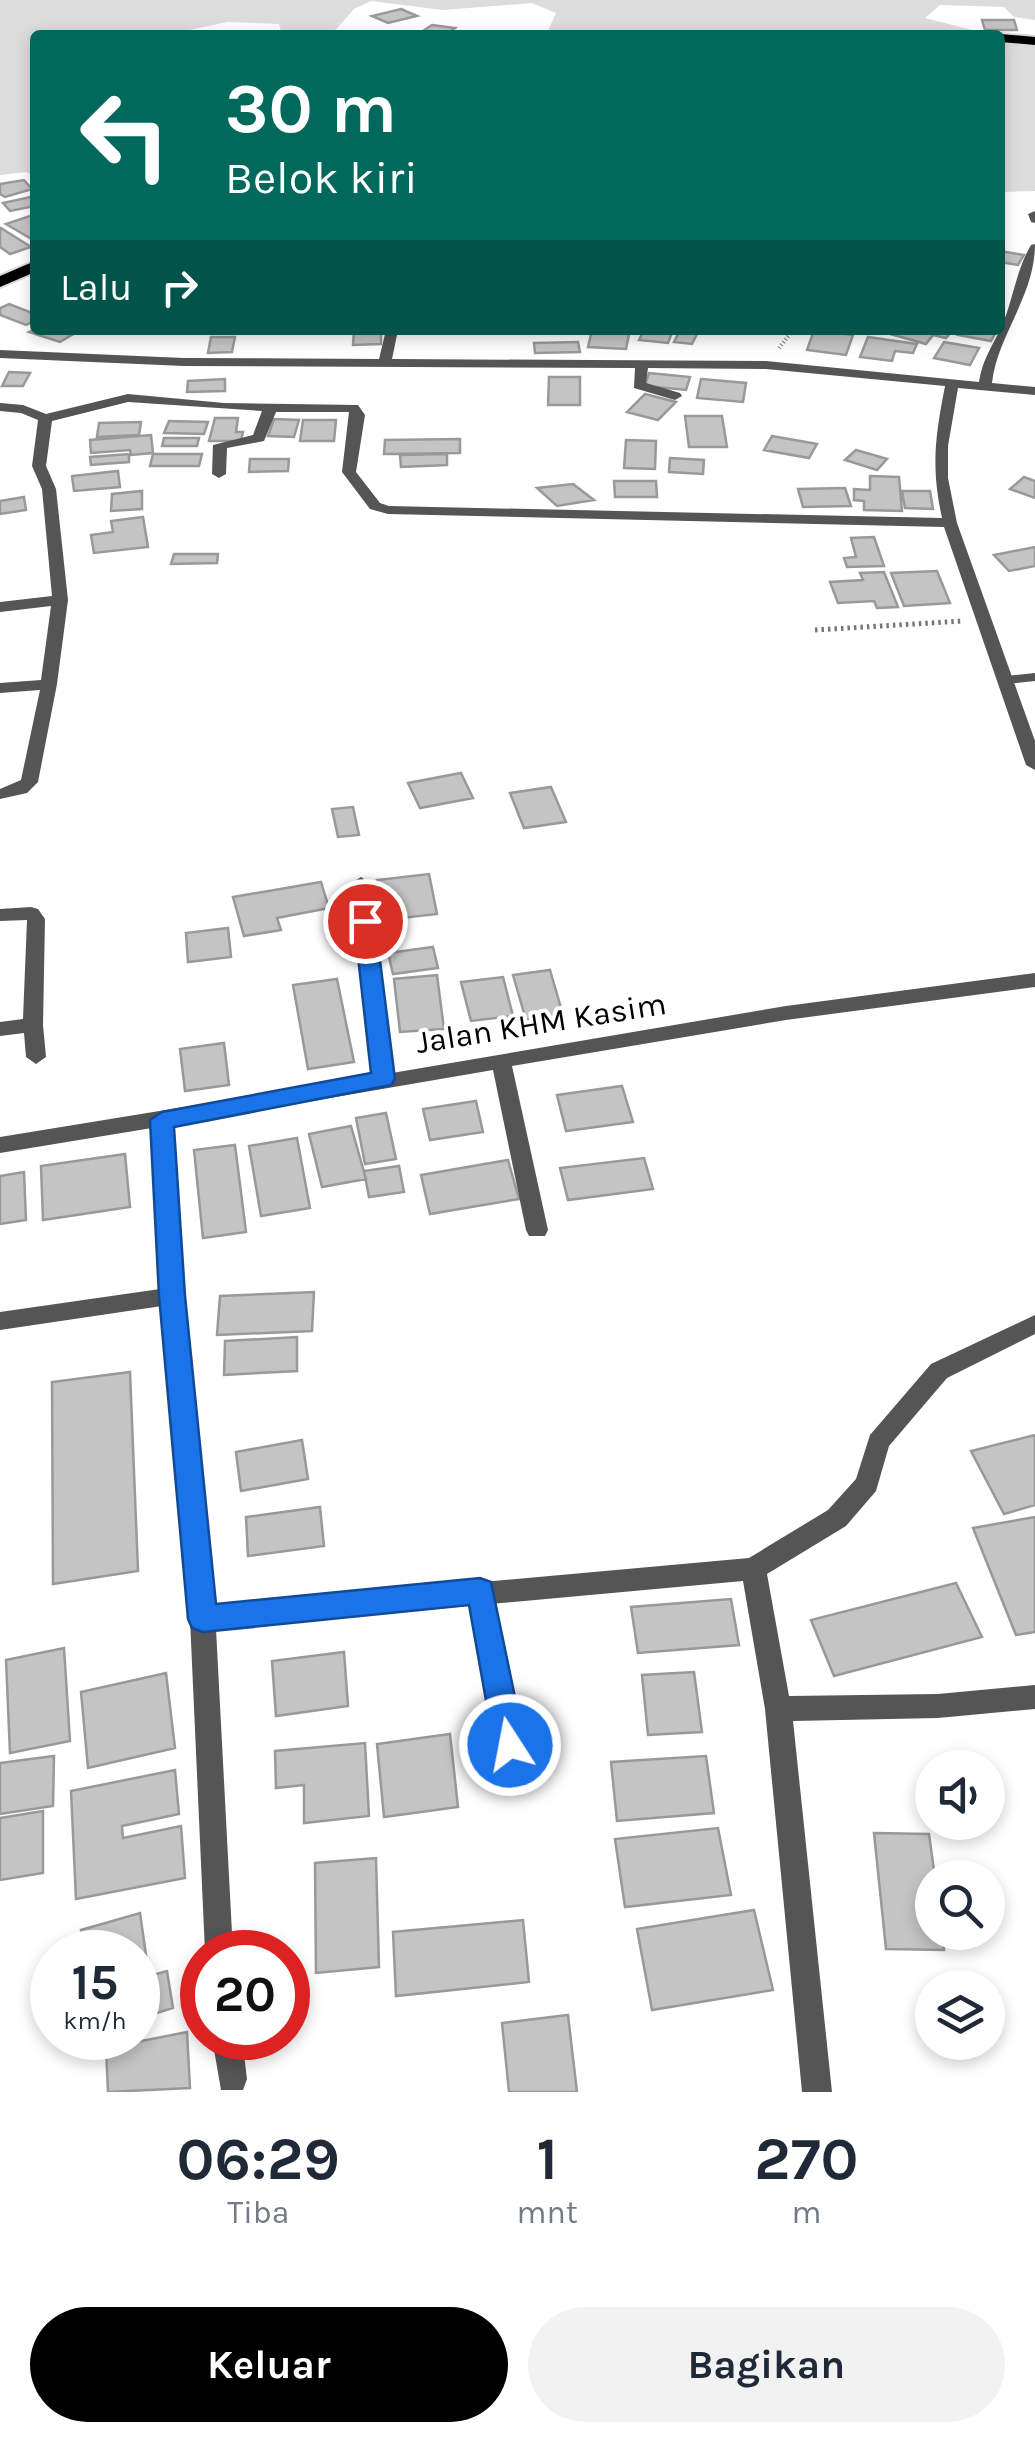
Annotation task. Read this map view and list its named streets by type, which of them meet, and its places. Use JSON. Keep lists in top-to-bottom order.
{
  "streets": {
    "street": ["Jalan KHM Kasim"]
  },
  "page": {
    "turn": ["30 m", "Belok kiri"],
    "then": "Lalu",
    "speed": "15 km/h",
    "limit": "20",
    "eta": [
      "06:29",
      "Tiba",
      "1",
      "mnt",
      "270",
      "m"
    ],
    "buttons": ["Keluar", "Bagikan"]
  }
}
